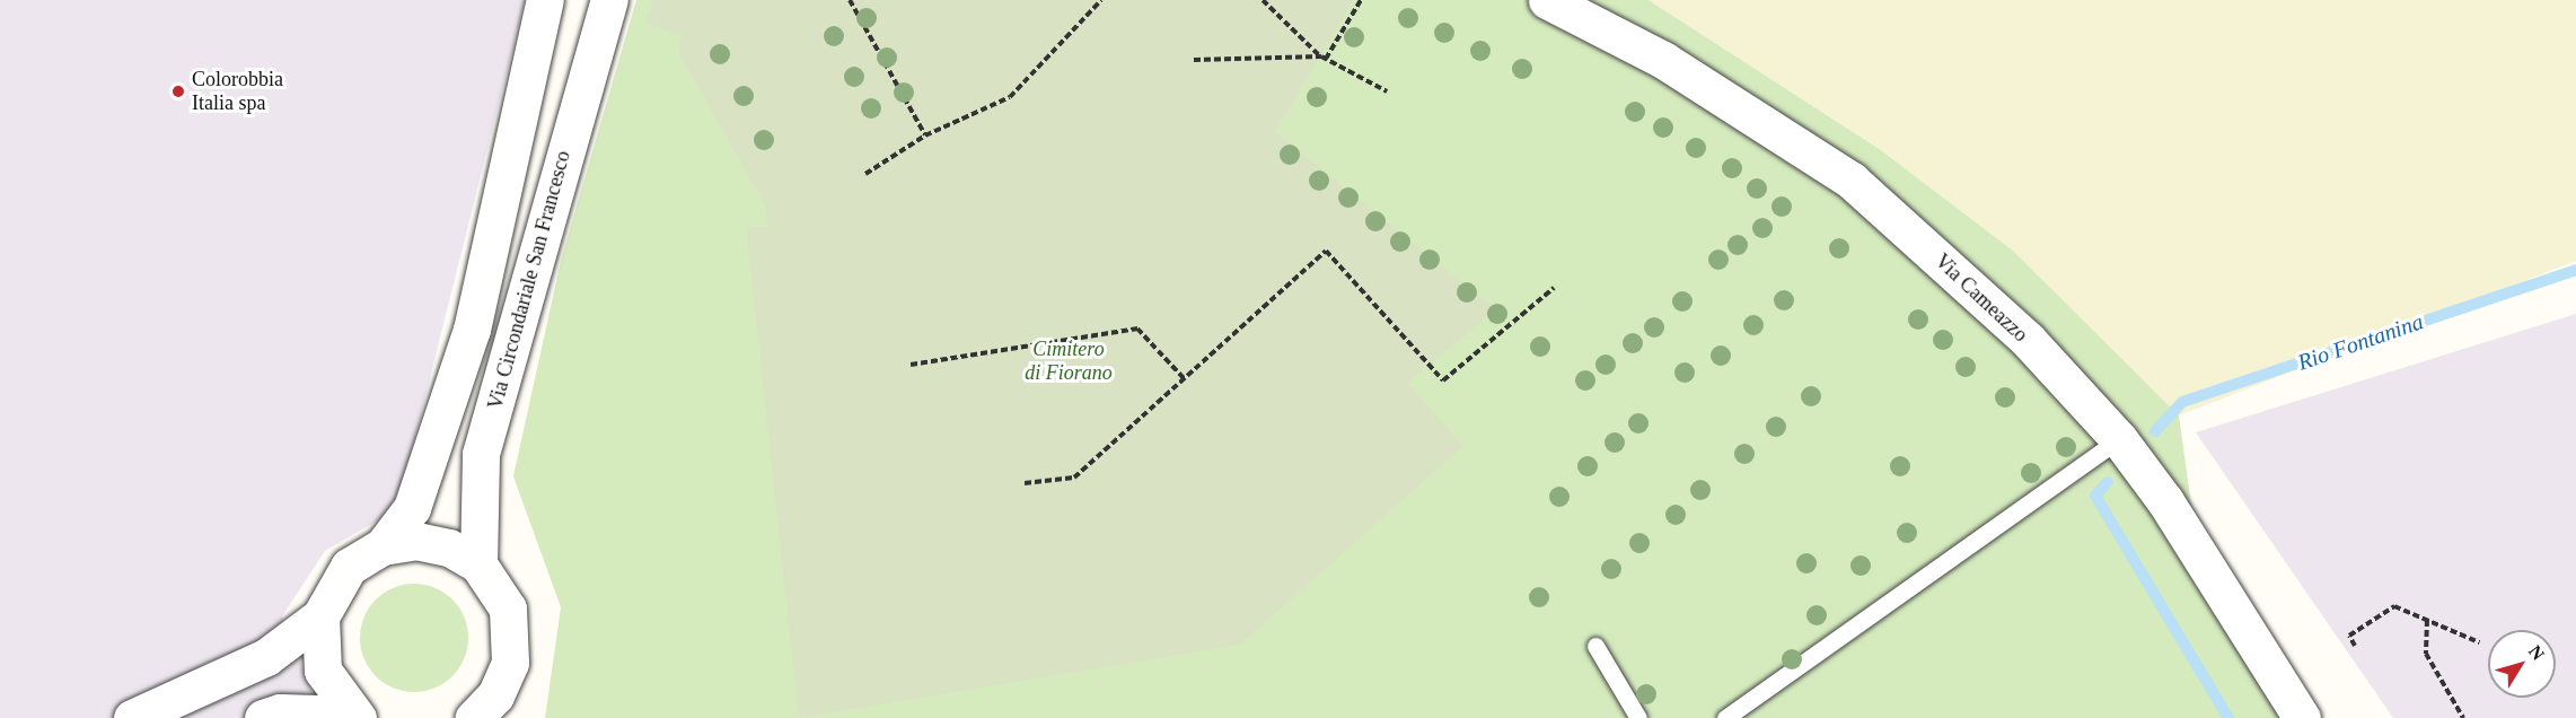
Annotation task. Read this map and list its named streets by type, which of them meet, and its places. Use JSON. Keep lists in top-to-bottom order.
{
  "streets": {
    "street": ["Via Circondariale San Francesco", "Via Cameazzo"]
  },
  "water": ["Rio Fontanina"],
  "parks": ["Cimitero di Fiorano"],
  "places": ["Colorobbia Italia spa"],
  "north": "top right"
}
